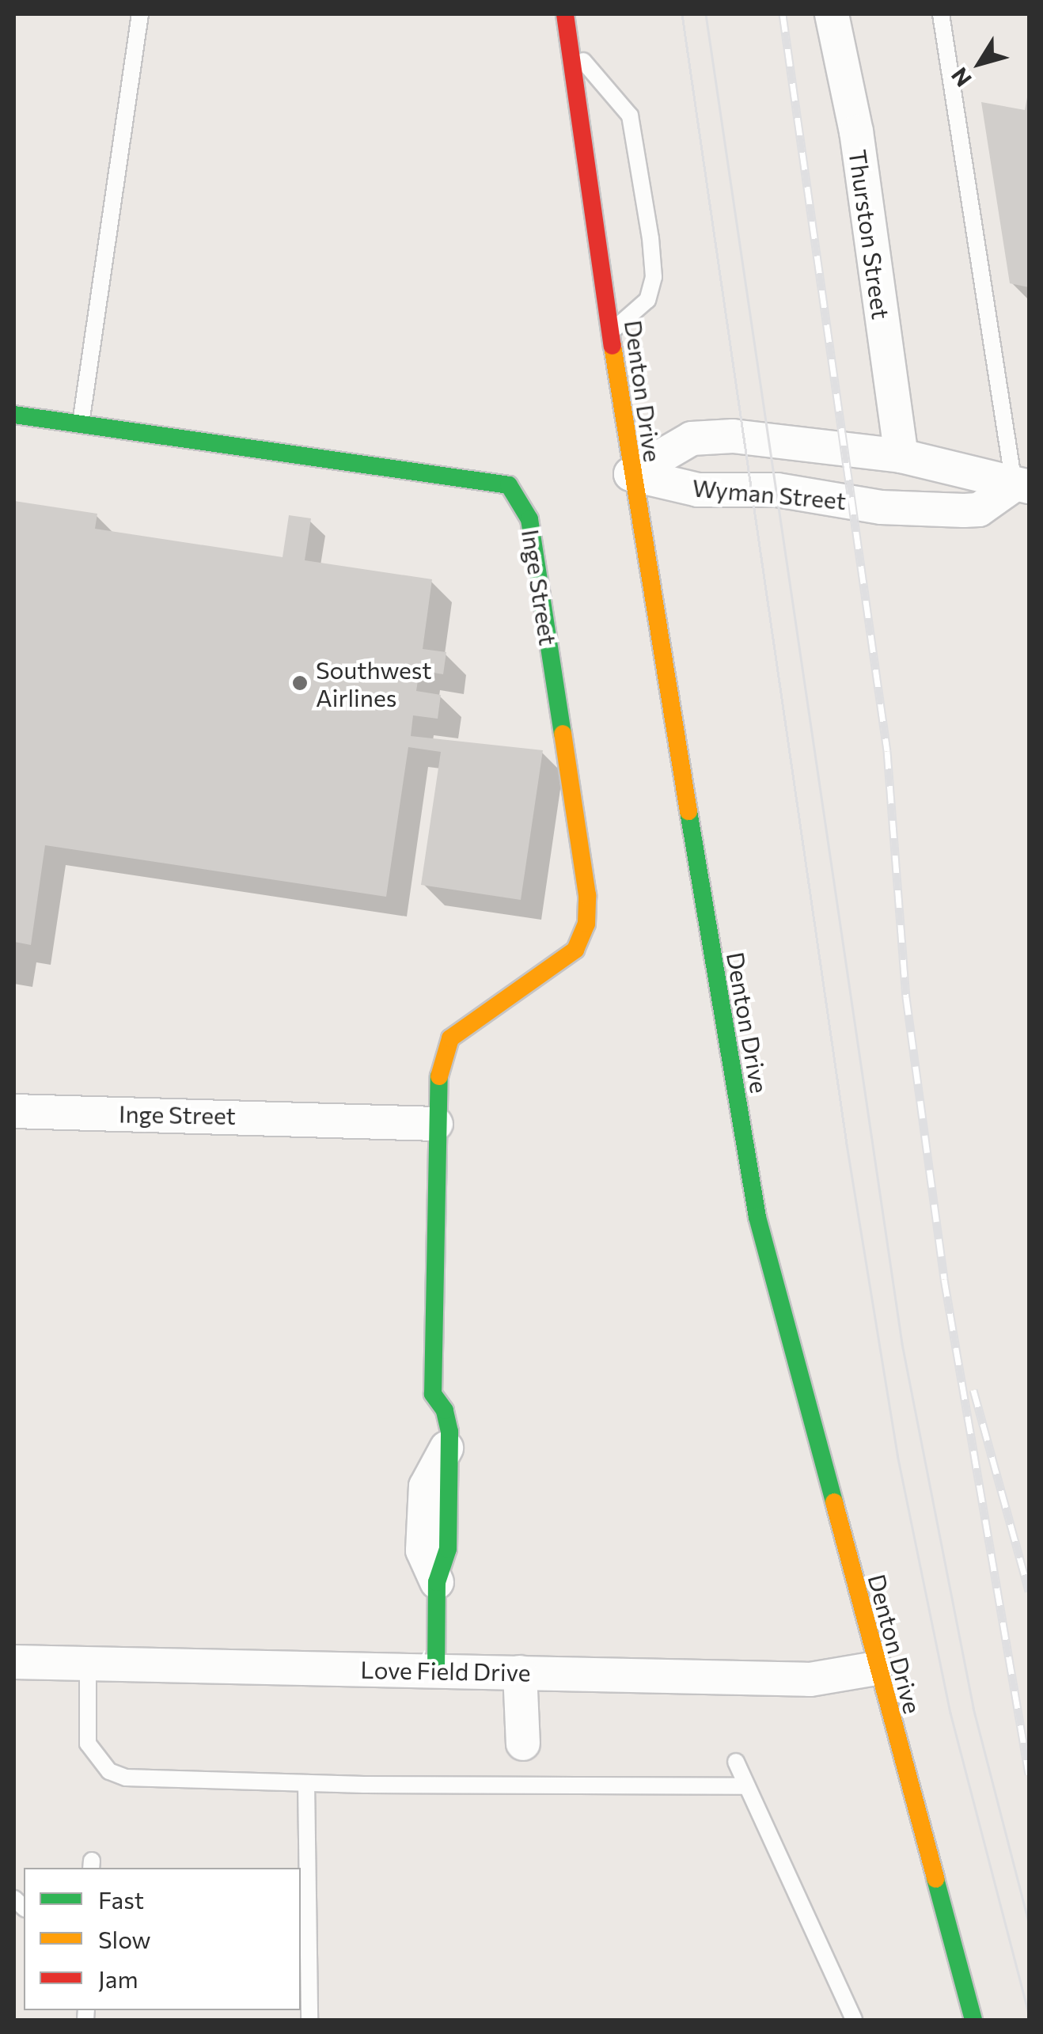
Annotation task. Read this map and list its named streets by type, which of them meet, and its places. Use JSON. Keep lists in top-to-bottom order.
{
  "streets": {
    "main road": ["Denton Drive", "Inge Street"],
    "street": ["Thurston Street", "Wyman Street", "Love Field Drive"]
  },
  "crossings": [
    ["Thurston Street", "Wyman Street"],
    ["Denton Drive", "Wyman Street"],
    ["Denton Drive", "Love Field Drive"],
    ["Inge Street", "Love Field Drive"]
  ],
  "places": ["Southwest Airlines"],
  "legend": ["Fast", "Slow", "Jam"],
  "north": "bottom left"
}
